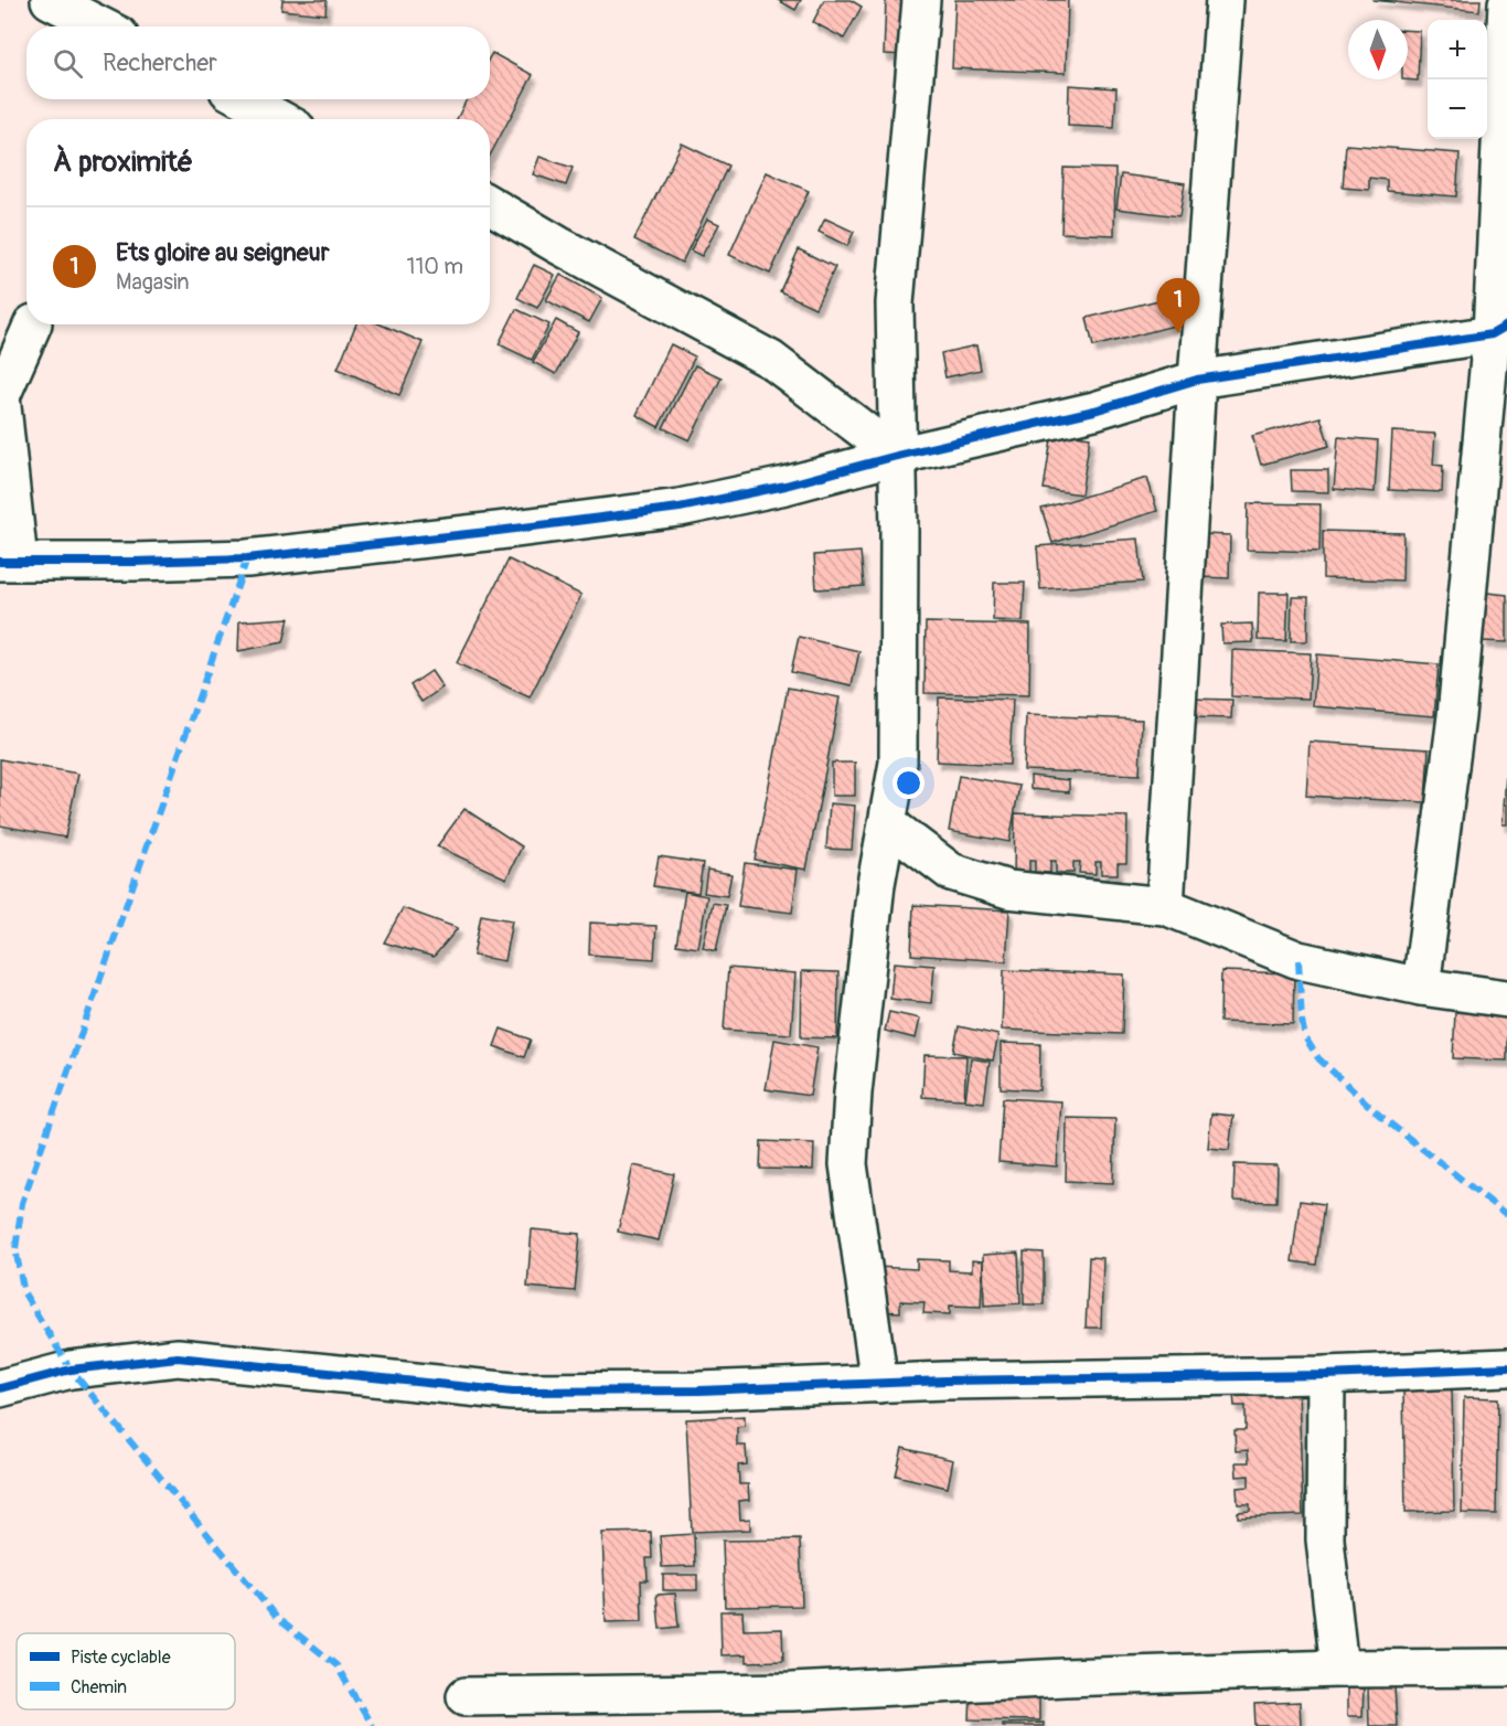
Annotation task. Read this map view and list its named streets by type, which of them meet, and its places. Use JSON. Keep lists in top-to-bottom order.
{
  "legend": ["Piste cyclable", "Chemin"],
  "north": "bottom",
  "page": {
    "map_buttons": ["+", "−"],
    "search": "Rechercher",
    "heading": "À proximité",
    "list": [
      {
        "mark": "1",
        "name": "Ets gloire au seigneur",
        "note": "Magasin",
        "value": "110 m"
      }
    ],
    "pins": "1"
  }
}
